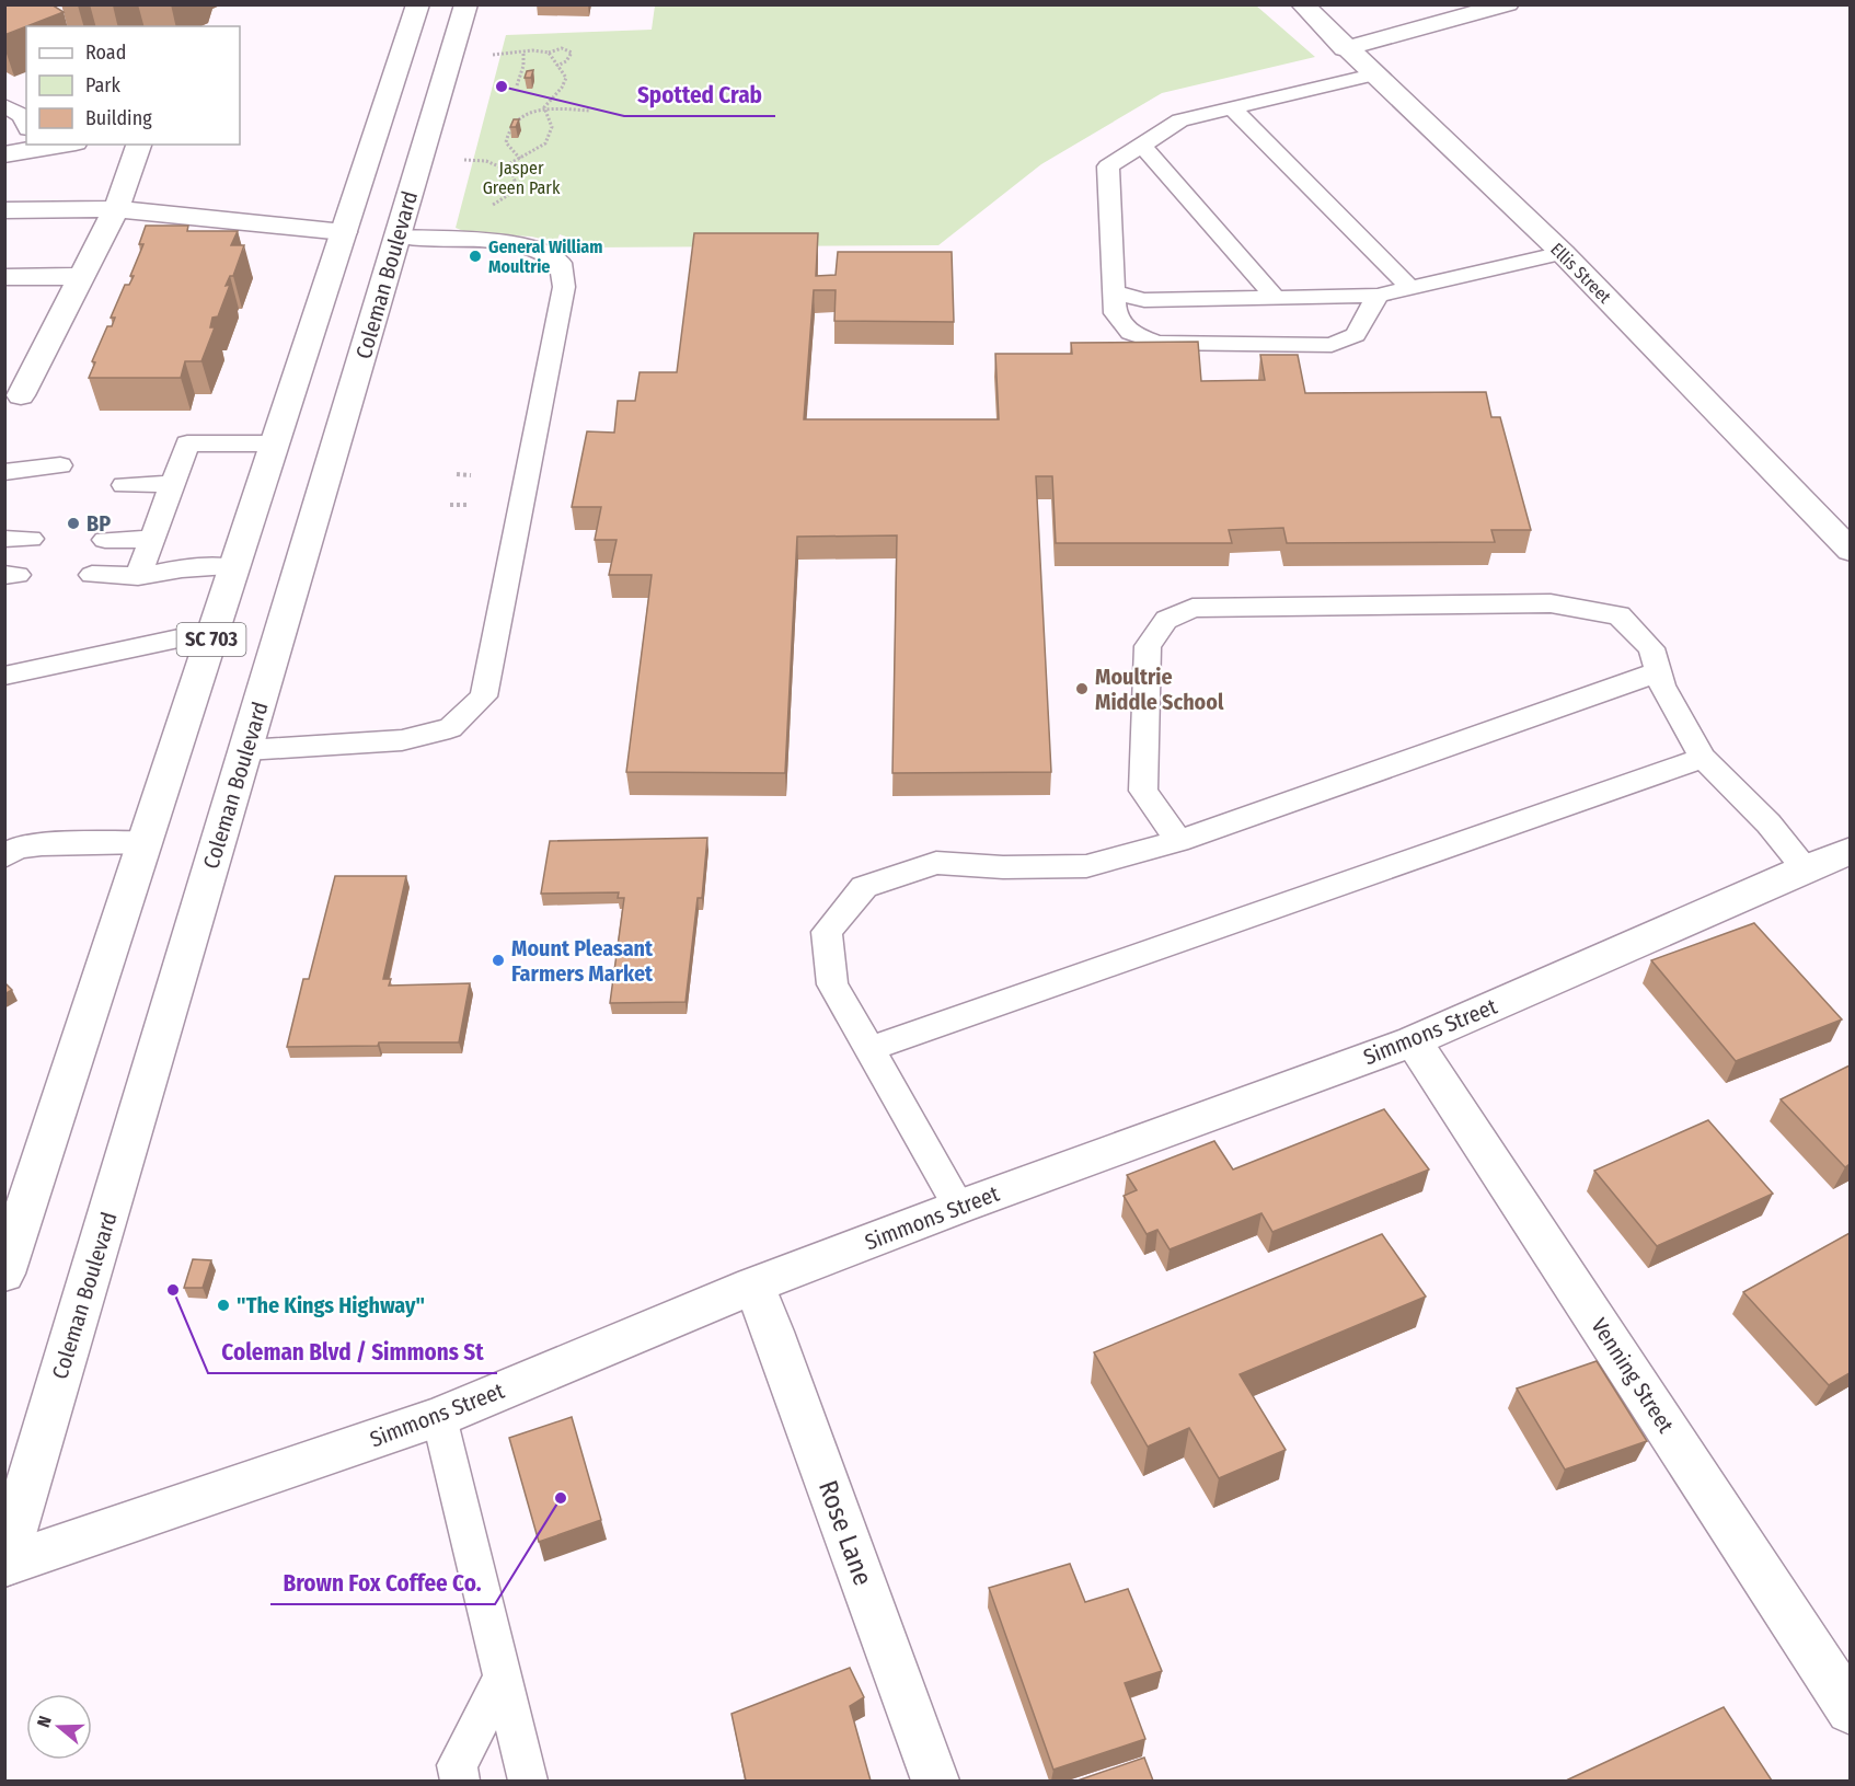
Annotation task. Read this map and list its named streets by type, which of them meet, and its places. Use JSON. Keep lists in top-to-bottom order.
{
  "streets": {
    "street": [
      "Ellis Street",
      "Coleman Boulevard",
      "SC 703",
      "Simmons Street",
      "Venning Street",
      "Rose Lane"
    ]
  },
  "crossings": [
    ["Coleman Boulevard", "Simmons Street"],
    ["Simmons Street", "Venning Street"],
    ["Simmons Street", "Rose Lane"]
  ],
  "parks": ["Jasper Green Park"],
  "places": [
    "Spotted Crab",
    "General William Moultrie",
    "BP",
    "Moultrie Middle School",
    "Mount Pleasant Farmers Market",
    "Coleman Blvd / Simmons St",
    "\"The Kings Highway\"",
    "Brown Fox Coffee Co."
  ],
  "legend": ["Road", "Park", "Building"],
  "north": "left"
}
